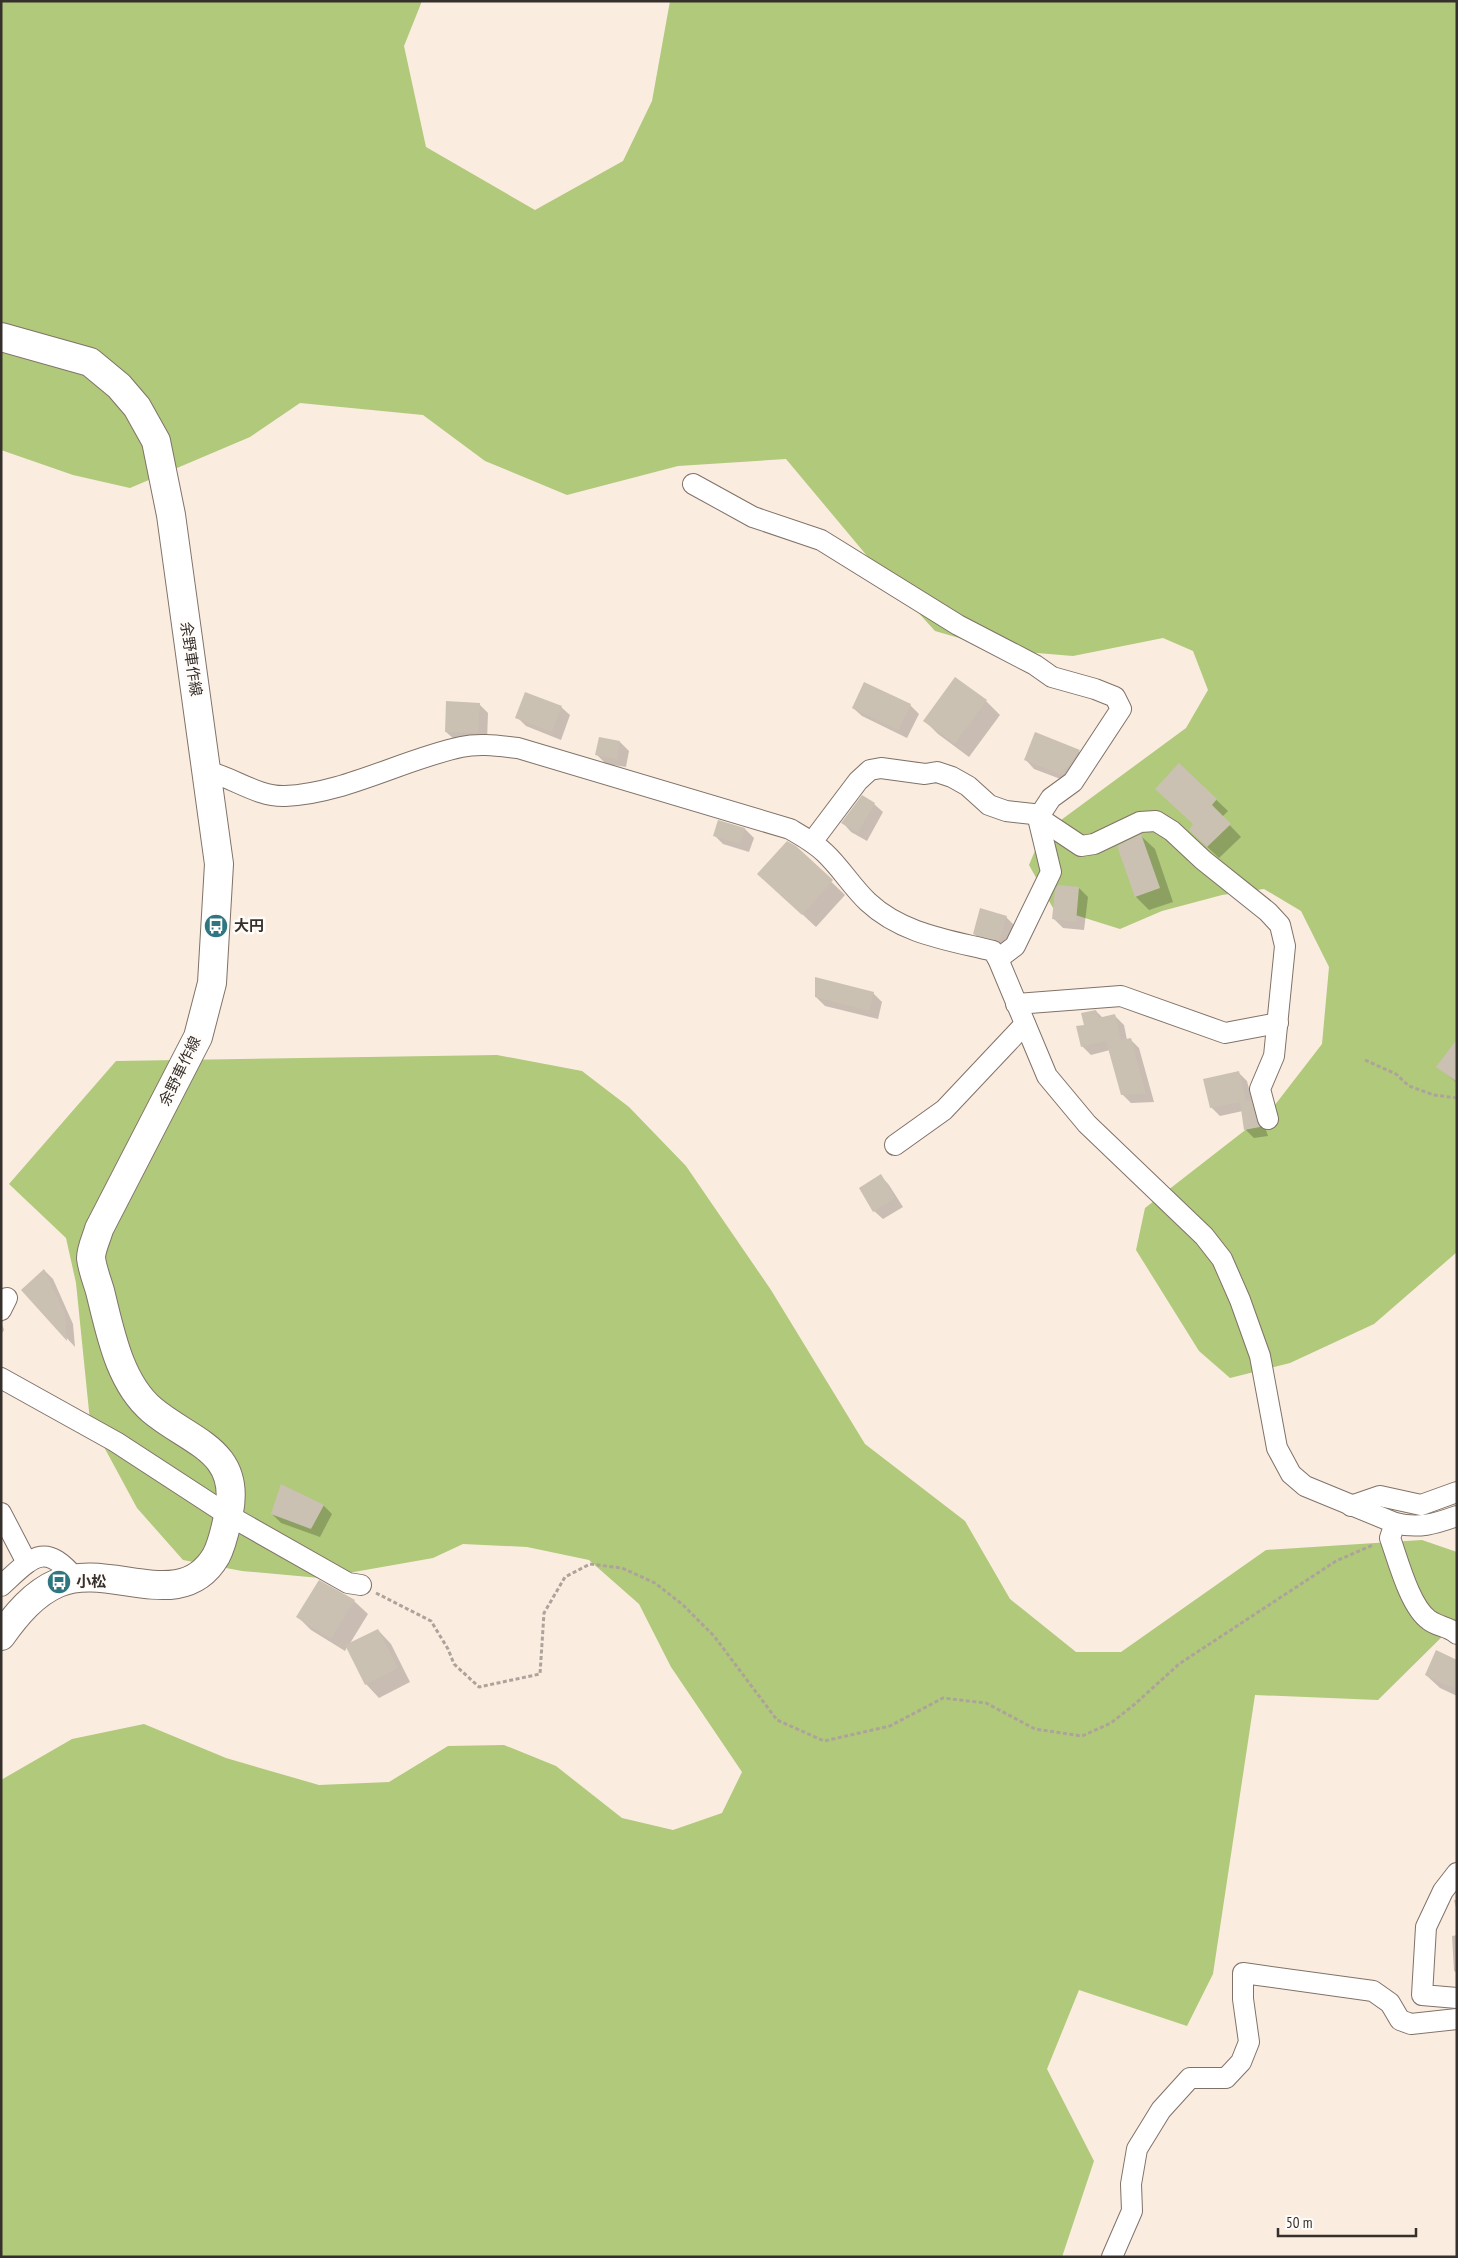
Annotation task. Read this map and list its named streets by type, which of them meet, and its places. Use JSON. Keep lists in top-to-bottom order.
{
  "streets": {
    "main road": ["余野車作線"]
  },
  "places": {
    "bus stop": ["大円", "小松"]
  },
  "scale_bar": "50 m"
}
